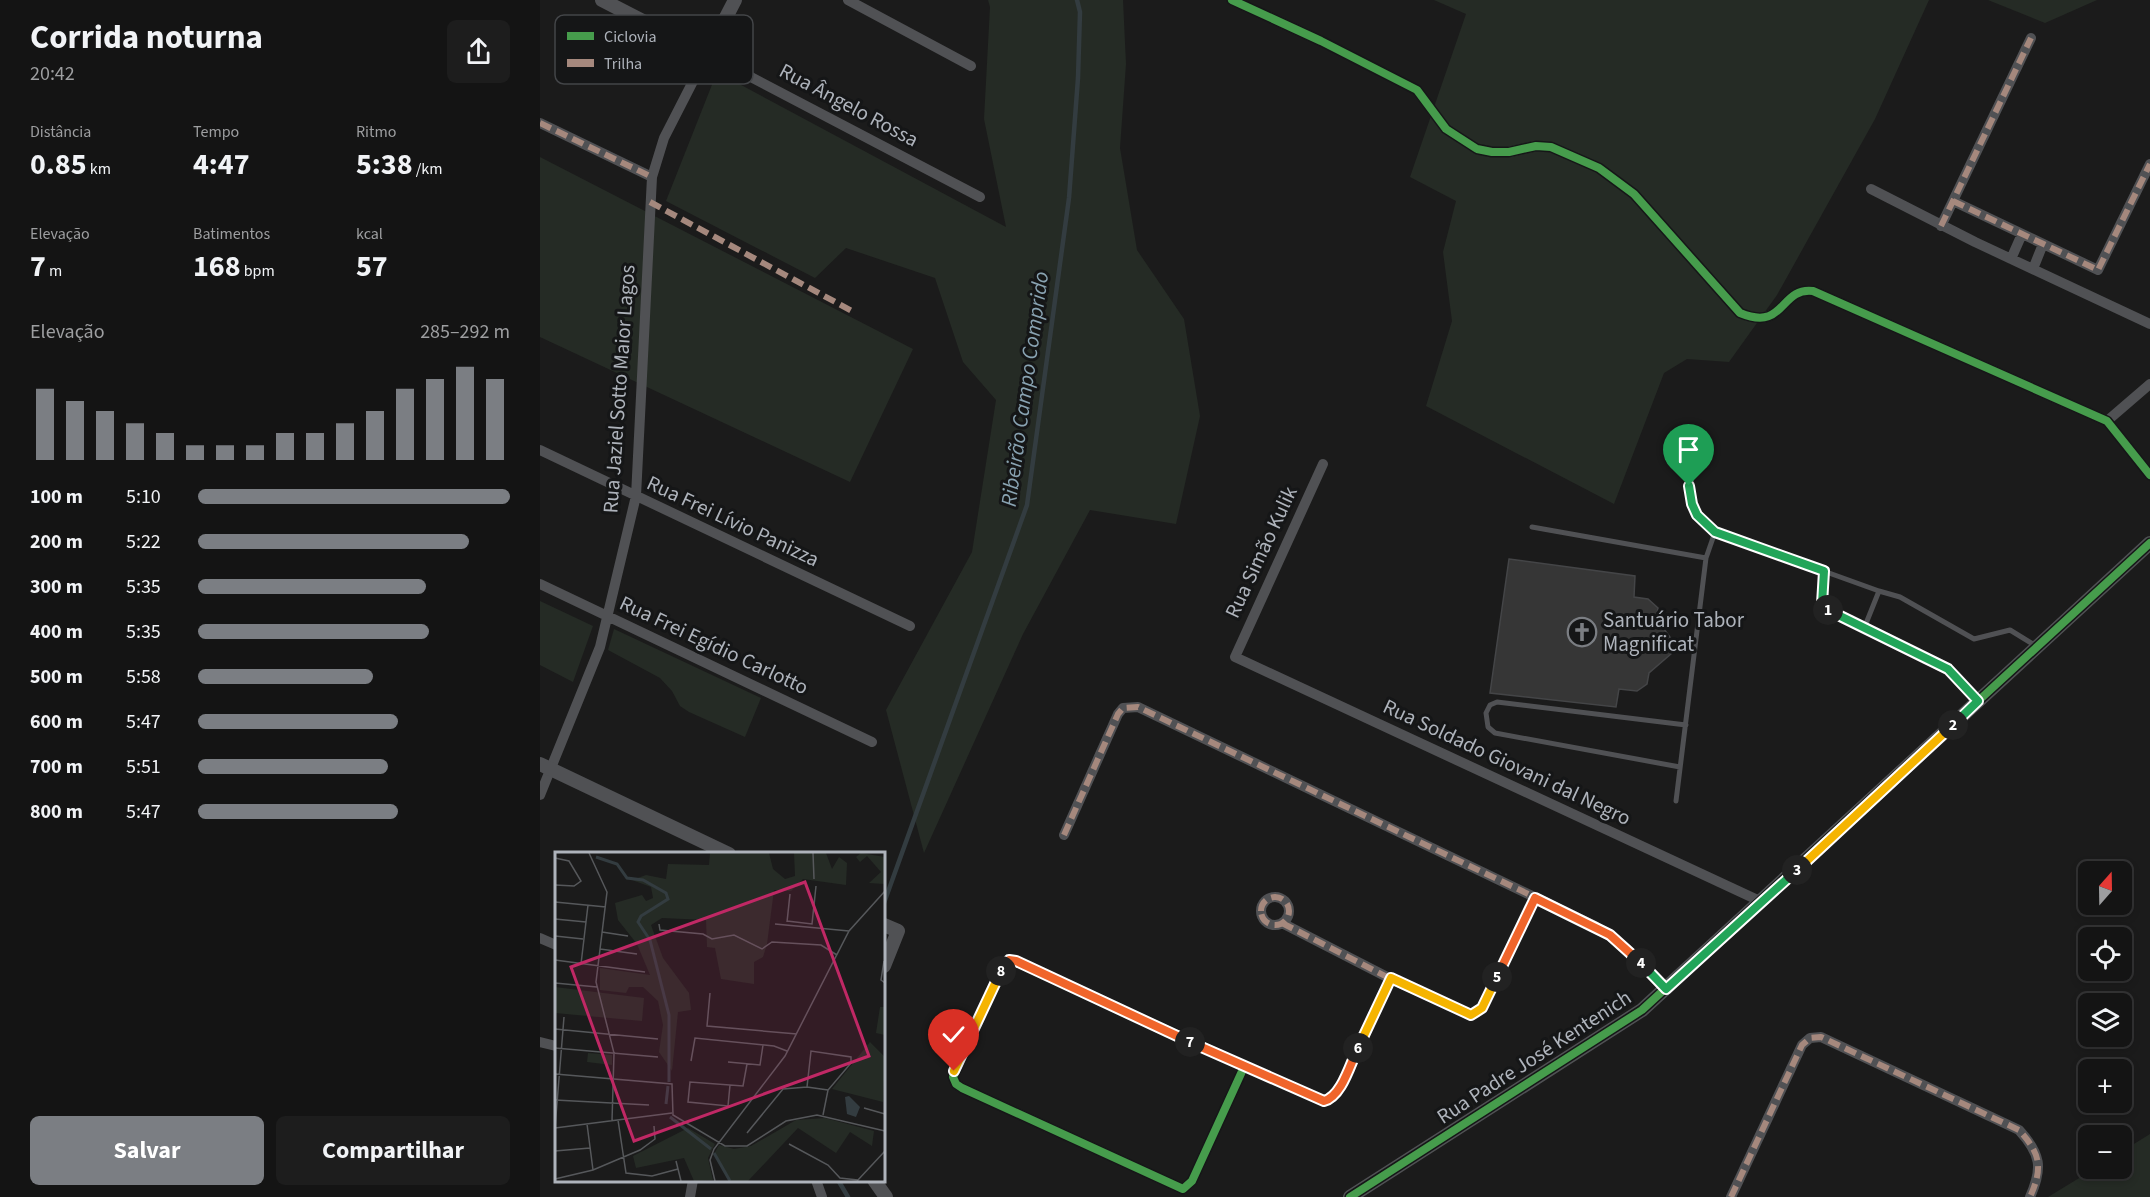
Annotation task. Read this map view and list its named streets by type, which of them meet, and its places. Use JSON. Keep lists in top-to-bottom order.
{
  "streets": {
    "street": [
      "Rua Ângelo Rossa",
      "Rua Jaziel Sotto Maior Lagos",
      "Rua Frei Lívio Panizza",
      "Rua Simão Kulik",
      "Rua Frei Egídio Carlotto",
      "Rua Soldado Giovani dal Negro",
      "Rua Padre José Kentenich"
    ]
  },
  "crossings": [
    ["Rua Jaziel Sotto Maior Lagos", "Rua Frei Lívio Panizza"],
    ["Rua Jaziel Sotto Maior Lagos", "Rua Frei Egídio Carlotto"],
    ["Rua Simão Kulik", "Rua Soldado Giovani dal Negro"],
    ["Rua Soldado Giovani dal Negro", "Rua Padre José Kentenich"]
  ],
  "water": ["Ribeirão Campo Comprido"],
  "places": {
    "church": ["Santuário Tabor Magnificat"]
  },
  "legend": ["Ciclovia", "Trilha"],
  "north": "top",
  "page": {
    "heading": ["Corrida noturna", "20:42"],
    "stats": [
      ["Distância", "0.85 km"],
      ["Tempo", "4:47"],
      ["Ritmo", "5:38 /km"],
      ["Elevação", "7 m"],
      ["Batimentos", "168 bpm"],
      ["kcal", "57"]
    ],
    "chart": ["Elevação", "285–292 m"],
    "list": [
      {
        "name": "100 m",
        "note": "5:10"
      },
      {
        "name": "200 m",
        "note": "5:22"
      },
      {
        "name": "300 m",
        "note": "5:35"
      },
      {
        "name": "400 m",
        "note": "5:35"
      },
      {
        "name": "500 m",
        "note": "5:58"
      },
      {
        "name": "600 m",
        "note": "5:47"
      },
      {
        "name": "700 m",
        "note": "5:51"
      },
      {
        "name": "800 m",
        "note": "5:47"
      }
    ],
    "pins": [
      "1",
      "2",
      "3",
      "4",
      "8",
      "5",
      "7",
      "6"
    ],
    "map_buttons": ["+", "−"],
    "buttons": ["Salvar", "Compartilhar"]
  }
}
